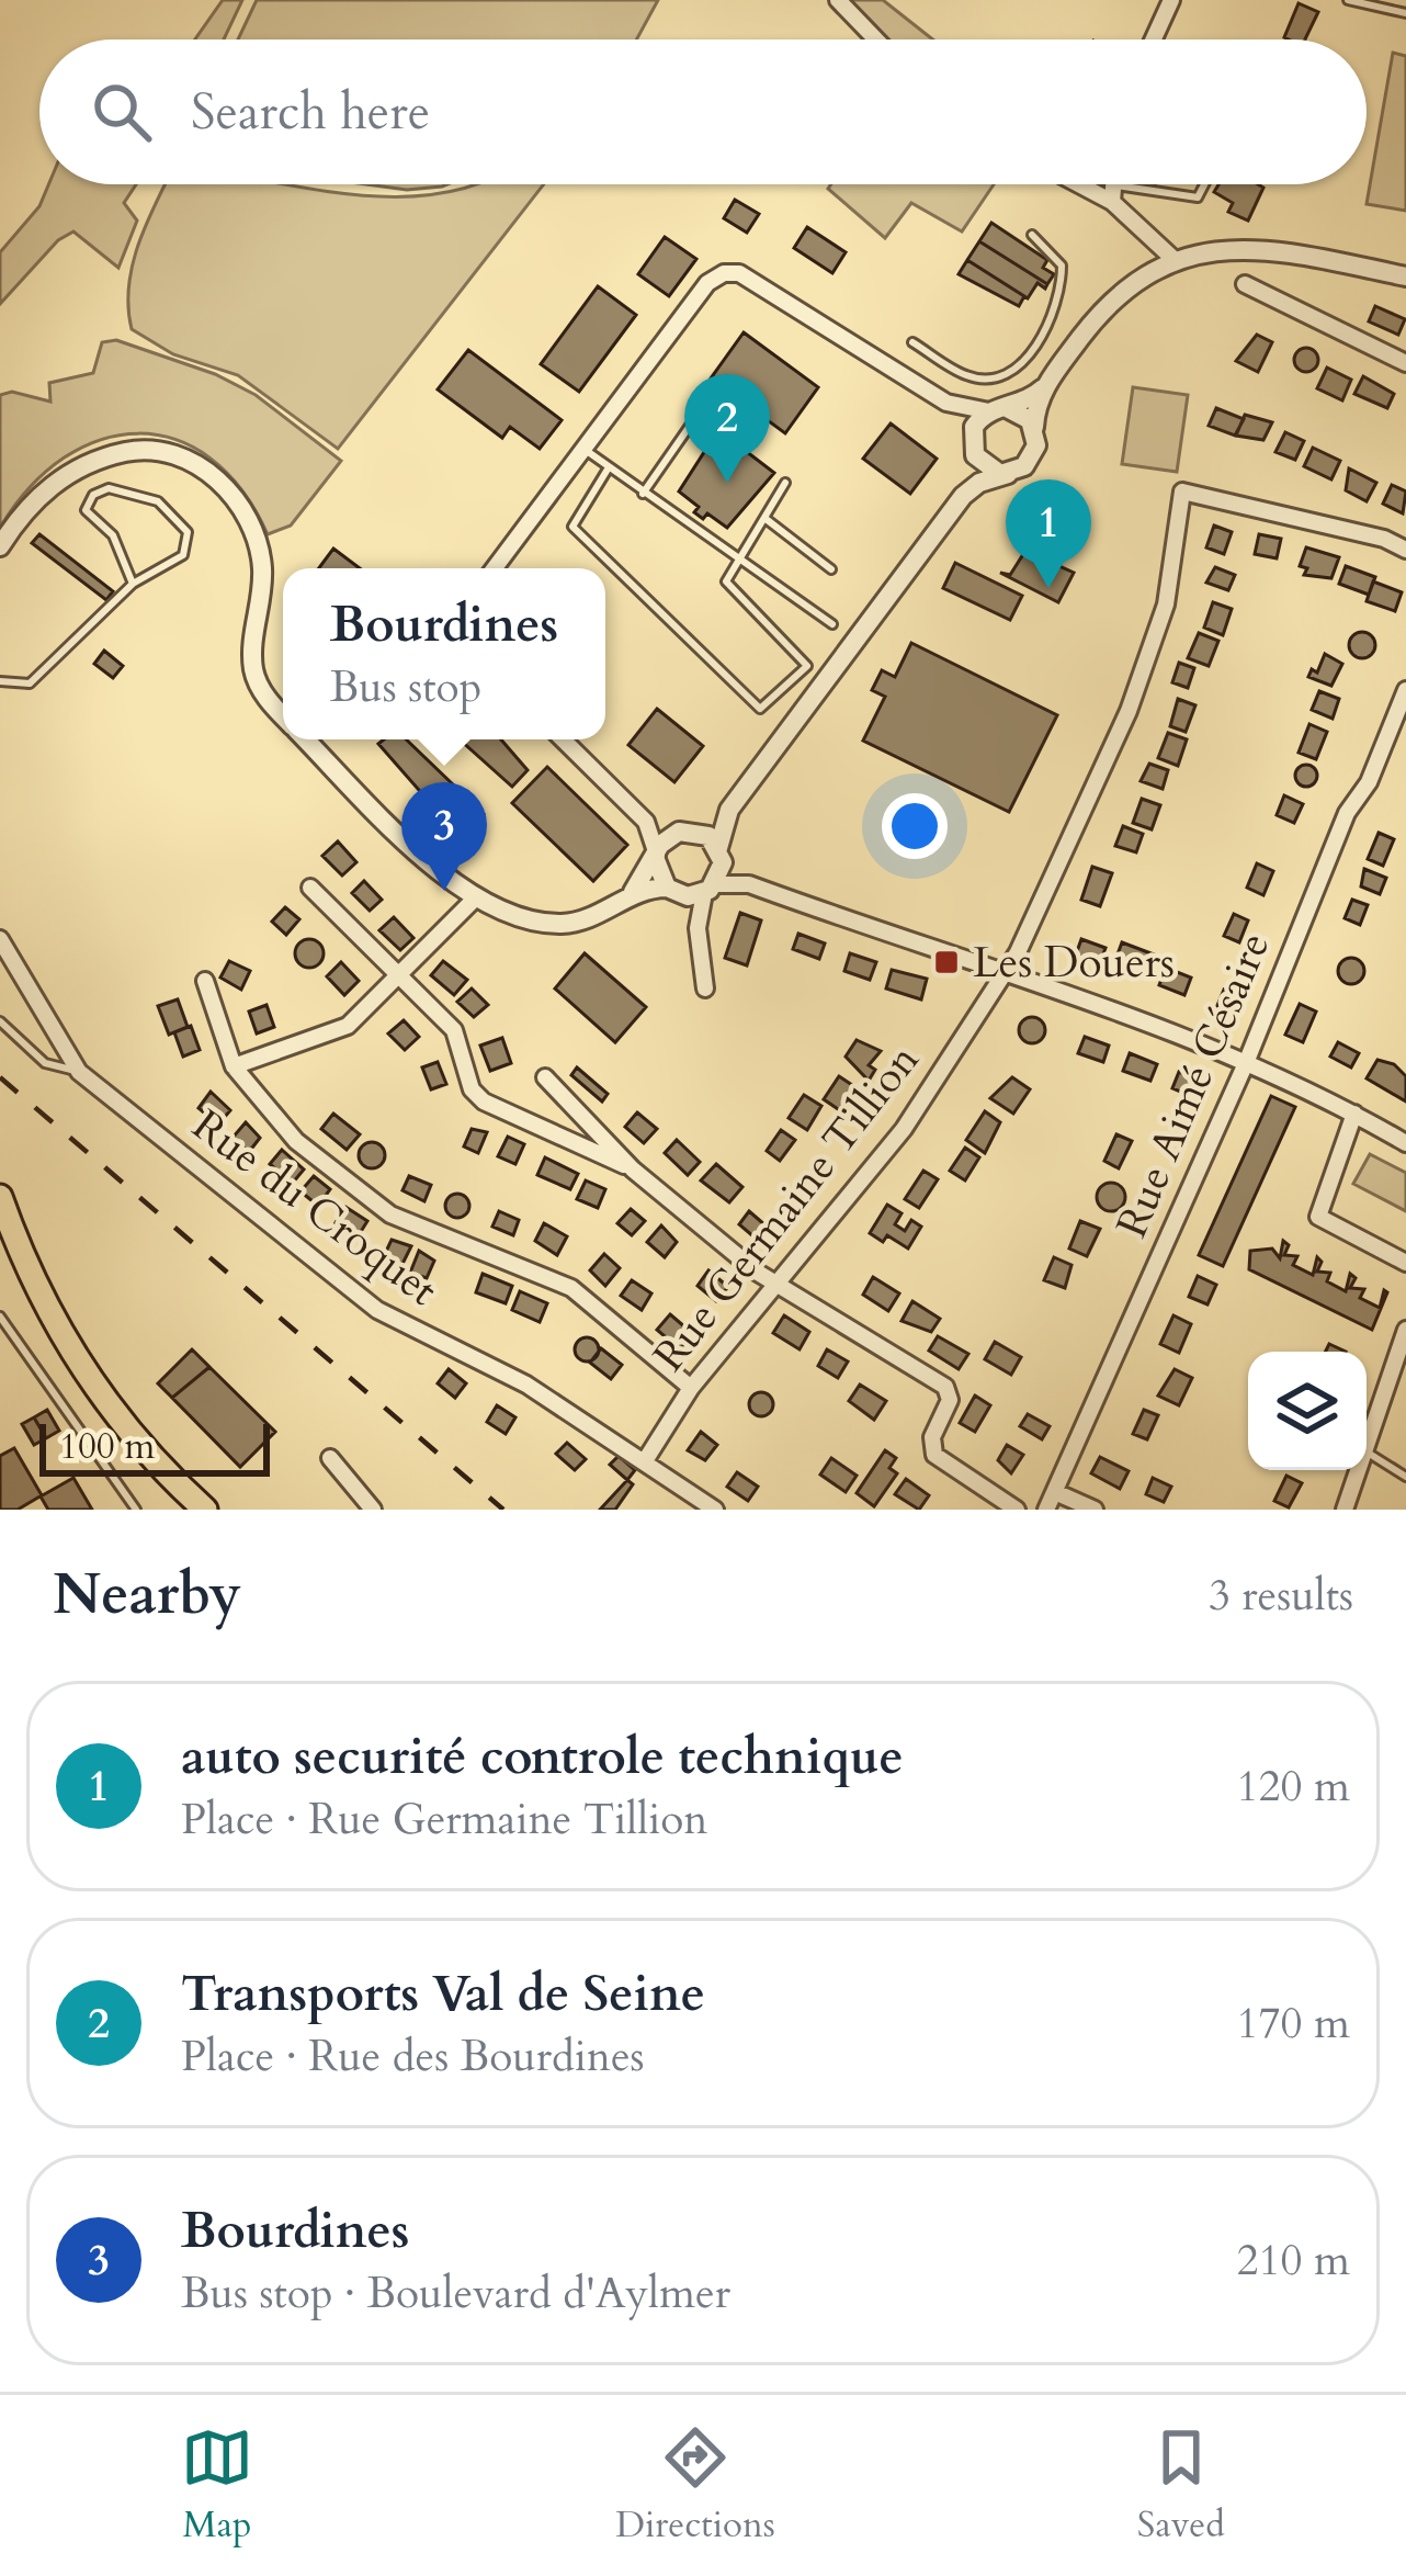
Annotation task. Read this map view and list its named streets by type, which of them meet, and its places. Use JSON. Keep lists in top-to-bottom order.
{
  "streets": {
    "street": ["Rue Aimé Césaire", "Rue du Croquet", "Rue Germaine Tillion"]
  },
  "crossings": [
    ["Rue du Croquet", "Rue Germaine Tillion"]
  ],
  "places": {
    "transit": ["Les Douers"]
  },
  "scale_bar": "100 m",
  "page": {
    "search": "Search here",
    "pins": ["2", "1", "3"],
    "popup": ["Bourdines", "Bus stop"],
    "scale": "100 m",
    "heading": ["Nearby", "3 results"],
    "list": [
      {
        "mark": "1",
        "name": "auto securité controle technique",
        "note": "Place · Rue Germaine Tillion",
        "value": "120 m"
      },
      {
        "mark": "2",
        "name": "Transports Val de Seine",
        "note": "Place · Rue des Bourdines",
        "value": "170 m"
      },
      {
        "mark": "3",
        "name": "Bourdines",
        "note": "Bus stop · Boulevard d'Aylmer",
        "value": "210 m"
      }
    ],
    "nav": ["Map", "Directions", "Saved"]
  }
}
